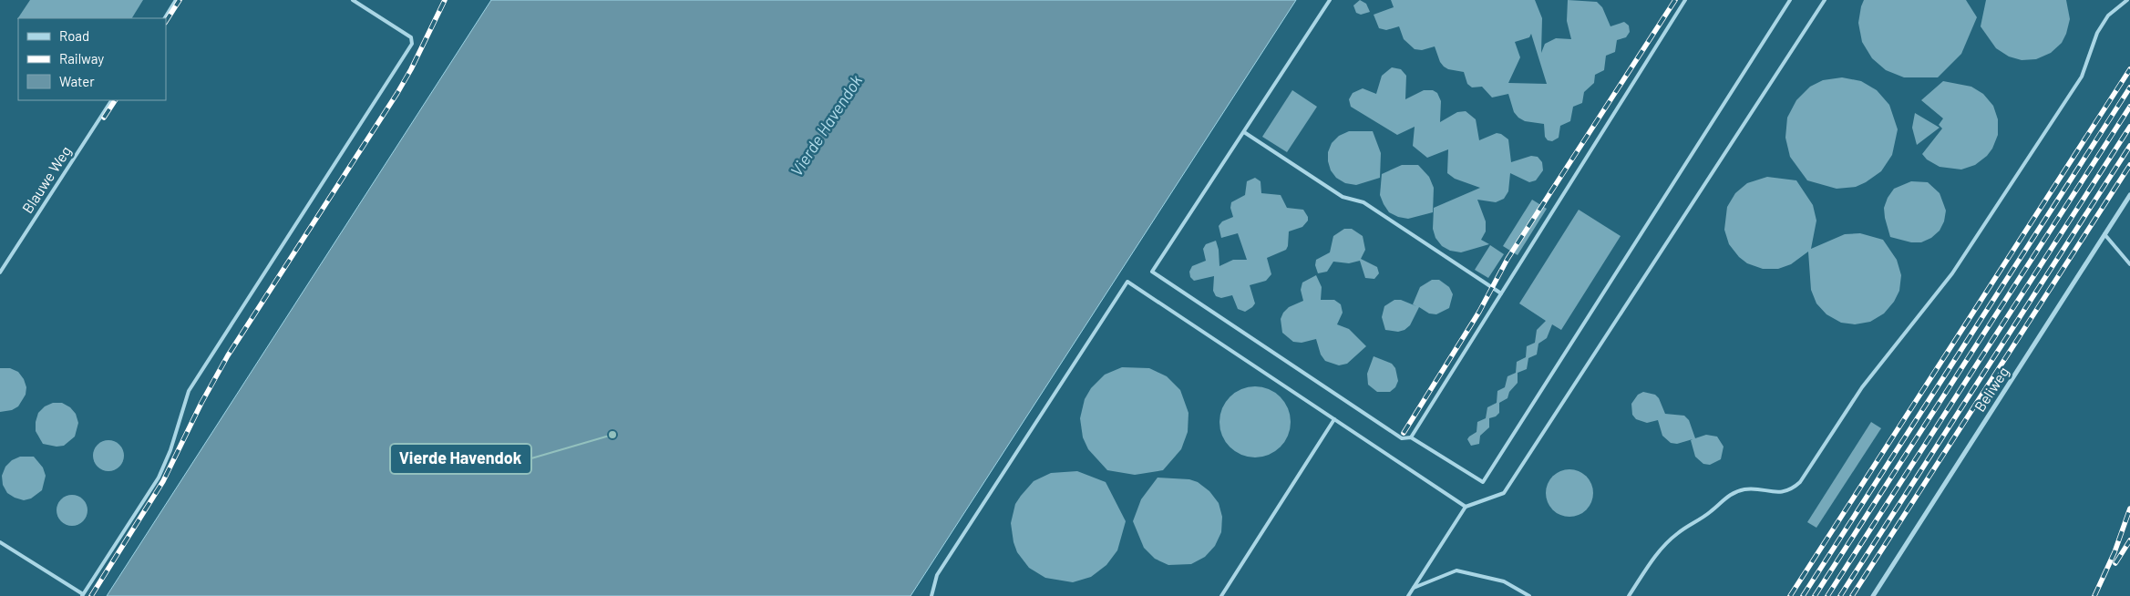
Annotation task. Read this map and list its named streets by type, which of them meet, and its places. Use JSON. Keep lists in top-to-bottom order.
{
  "streets": {
    "street": ["Beliweg"],
    "lane": ["Blauwe Weg"]
  },
  "water": ["Vierde Havendok"],
  "places": ["Vierde Havendok"],
  "legend": ["Road", "Railway", "Water"]
}
